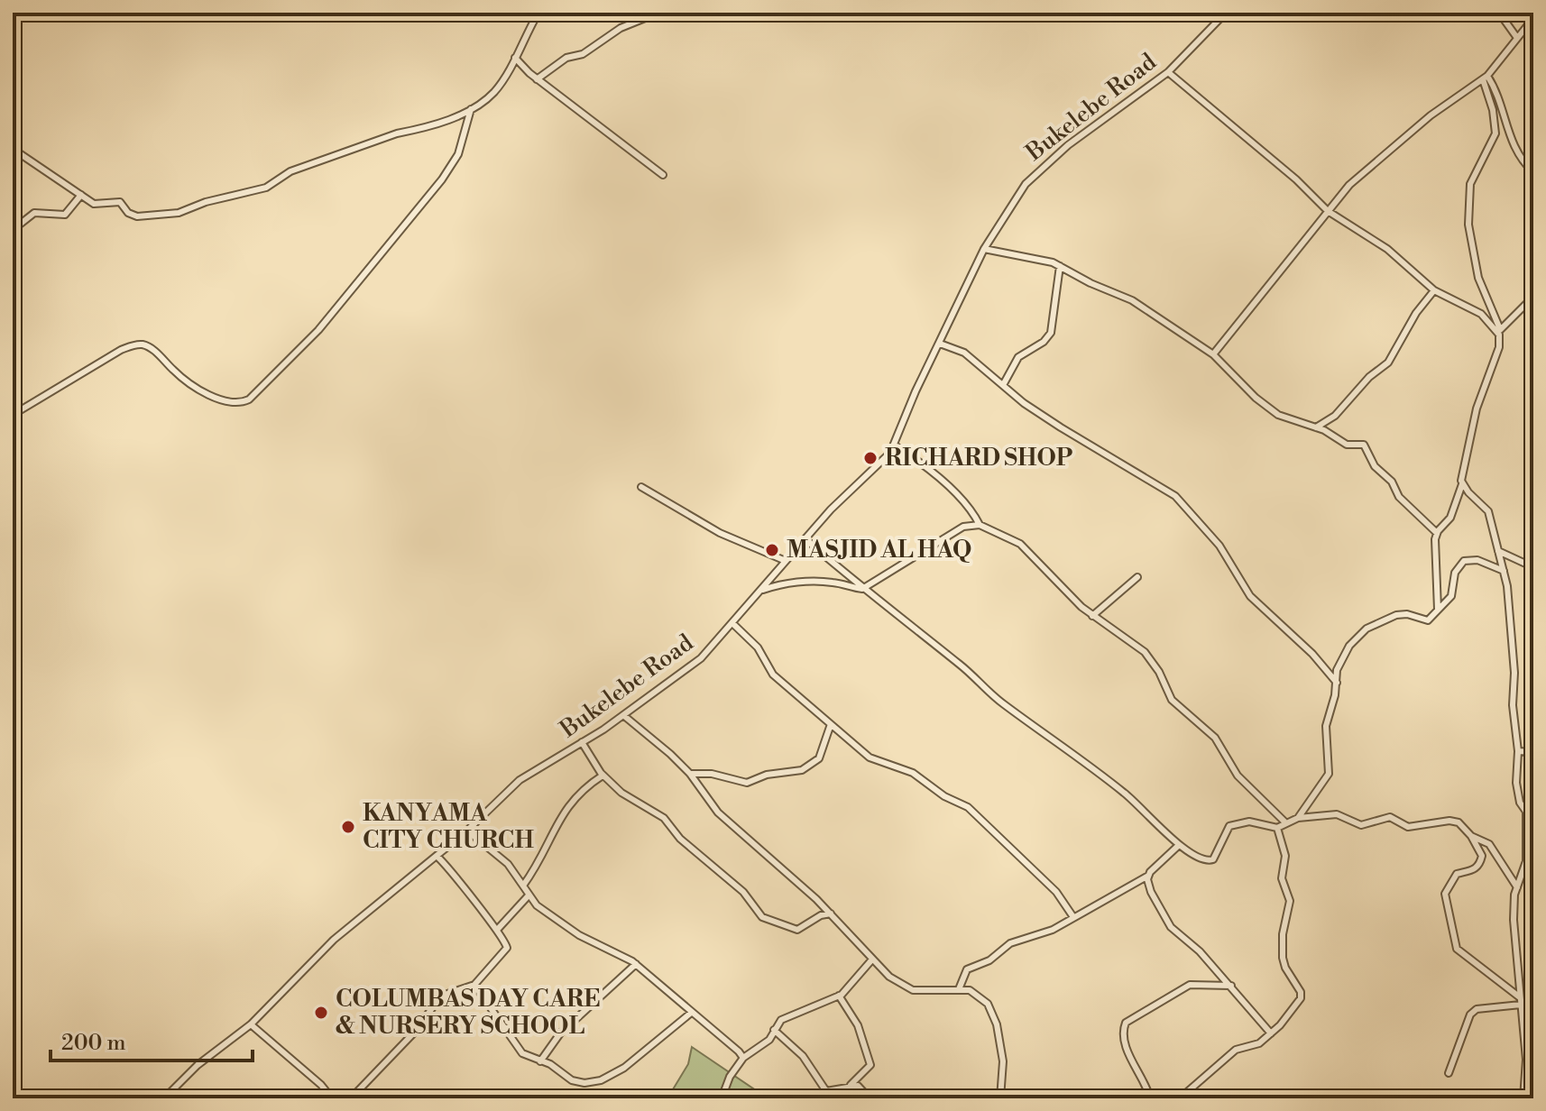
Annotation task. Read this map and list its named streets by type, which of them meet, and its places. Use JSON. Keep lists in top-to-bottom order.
{
  "streets": {
    "street": ["Bukelebe Road"]
  },
  "places": [
    "RICHARD SHOP",
    "MASJID AL HAQ",
    "KANYAMA CITY CHURCH",
    "COLUMBAS DAY CARE & NURSERY SCHOOL"
  ],
  "scale_bar": "200 m"
}
